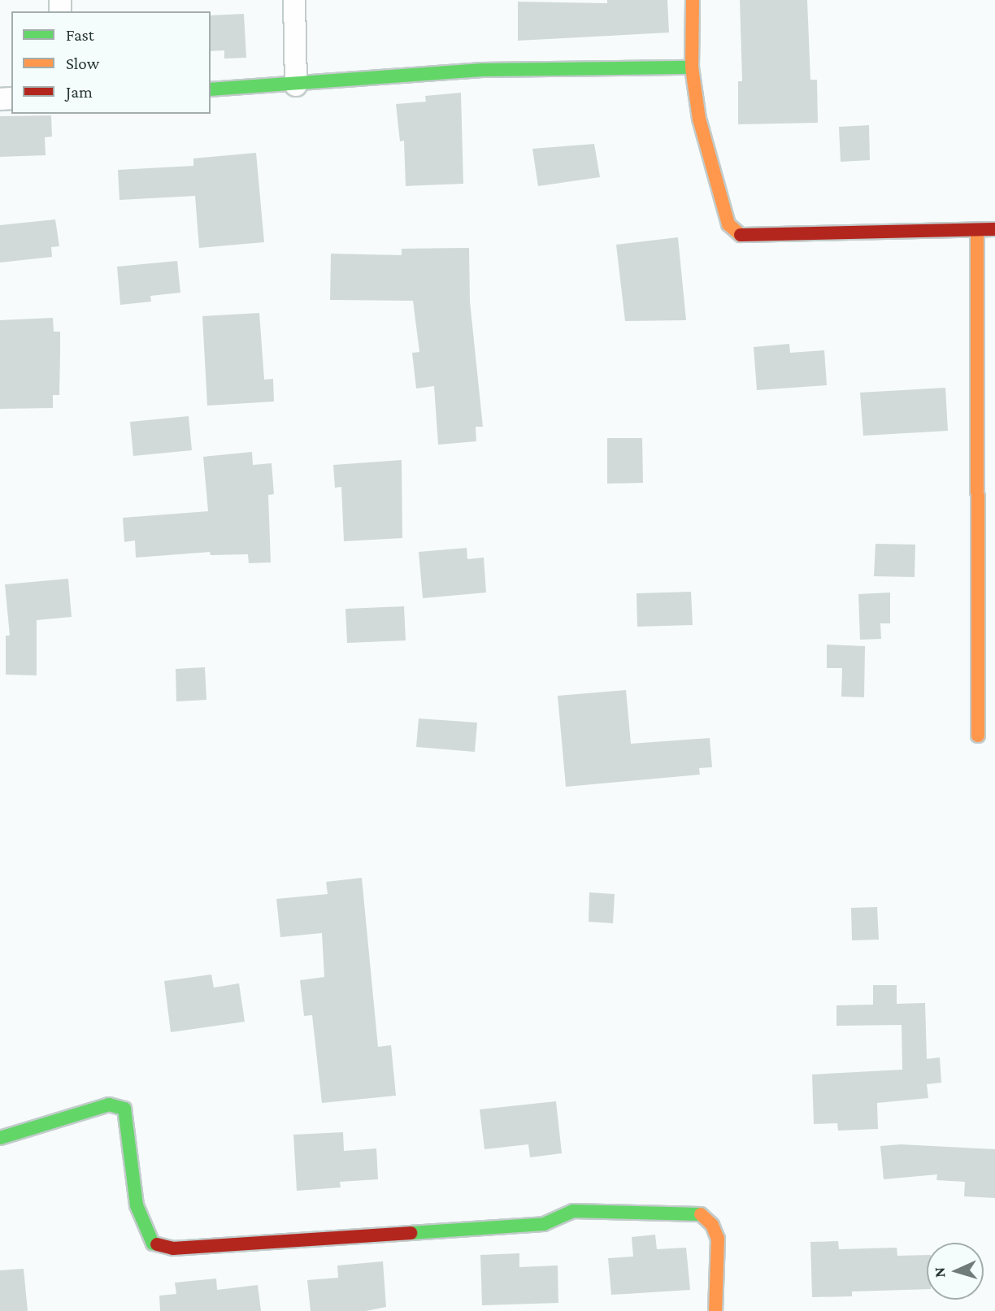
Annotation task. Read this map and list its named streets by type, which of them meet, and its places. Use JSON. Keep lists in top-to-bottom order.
{
  "legend": ["Fast", "Slow", "Jam"],
  "north": "left"
}
